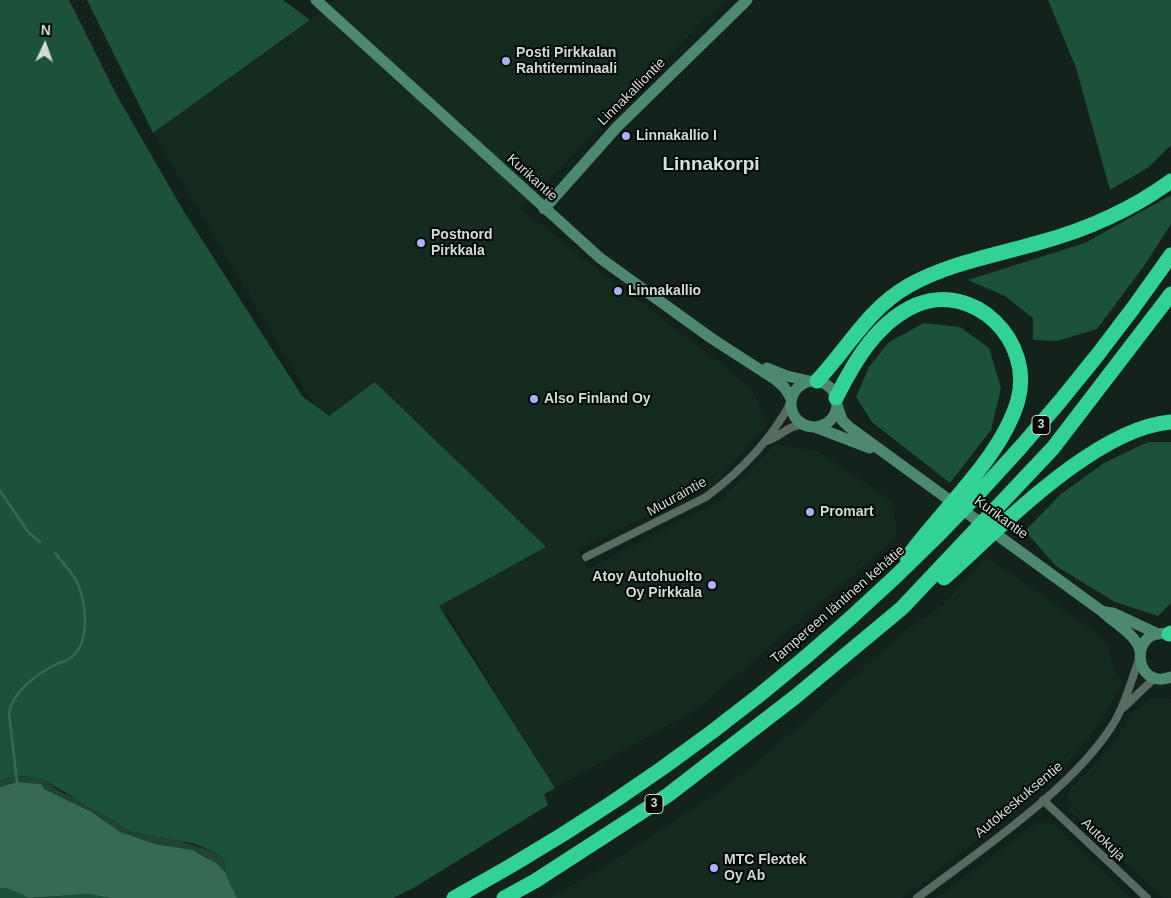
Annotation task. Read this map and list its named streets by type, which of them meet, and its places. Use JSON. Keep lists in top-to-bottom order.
{
  "streets": {
    "highway": ["3", "Tampereen läntinen kehätie"],
    "main road": ["Linnakalliontie", "Kurikantie"],
    "street": ["Muuraintie", "Autokeskuksentie", "Autokuja"]
  },
  "crossings": [
    ["Linnakalliontie", "Kurikantie"],
    ["Kurikantie", "Muuraintie"],
    ["Kurikantie", "Autokeskuksentie"],
    ["Autokeskuksentie", "Autokuja"]
  ],
  "districts": ["Linnakorpi"],
  "places": [
    "Posti Pirkkalan Rahtiterminaali",
    "Linnakallio I",
    "Postnord Pirkkala",
    "Linnakallio",
    "Also Finland Oy",
    "Promart",
    "Atoy Autohuolto Oy Pirkkala",
    "MTC Flextek Oy Ab"
  ],
  "north": "top"
}
